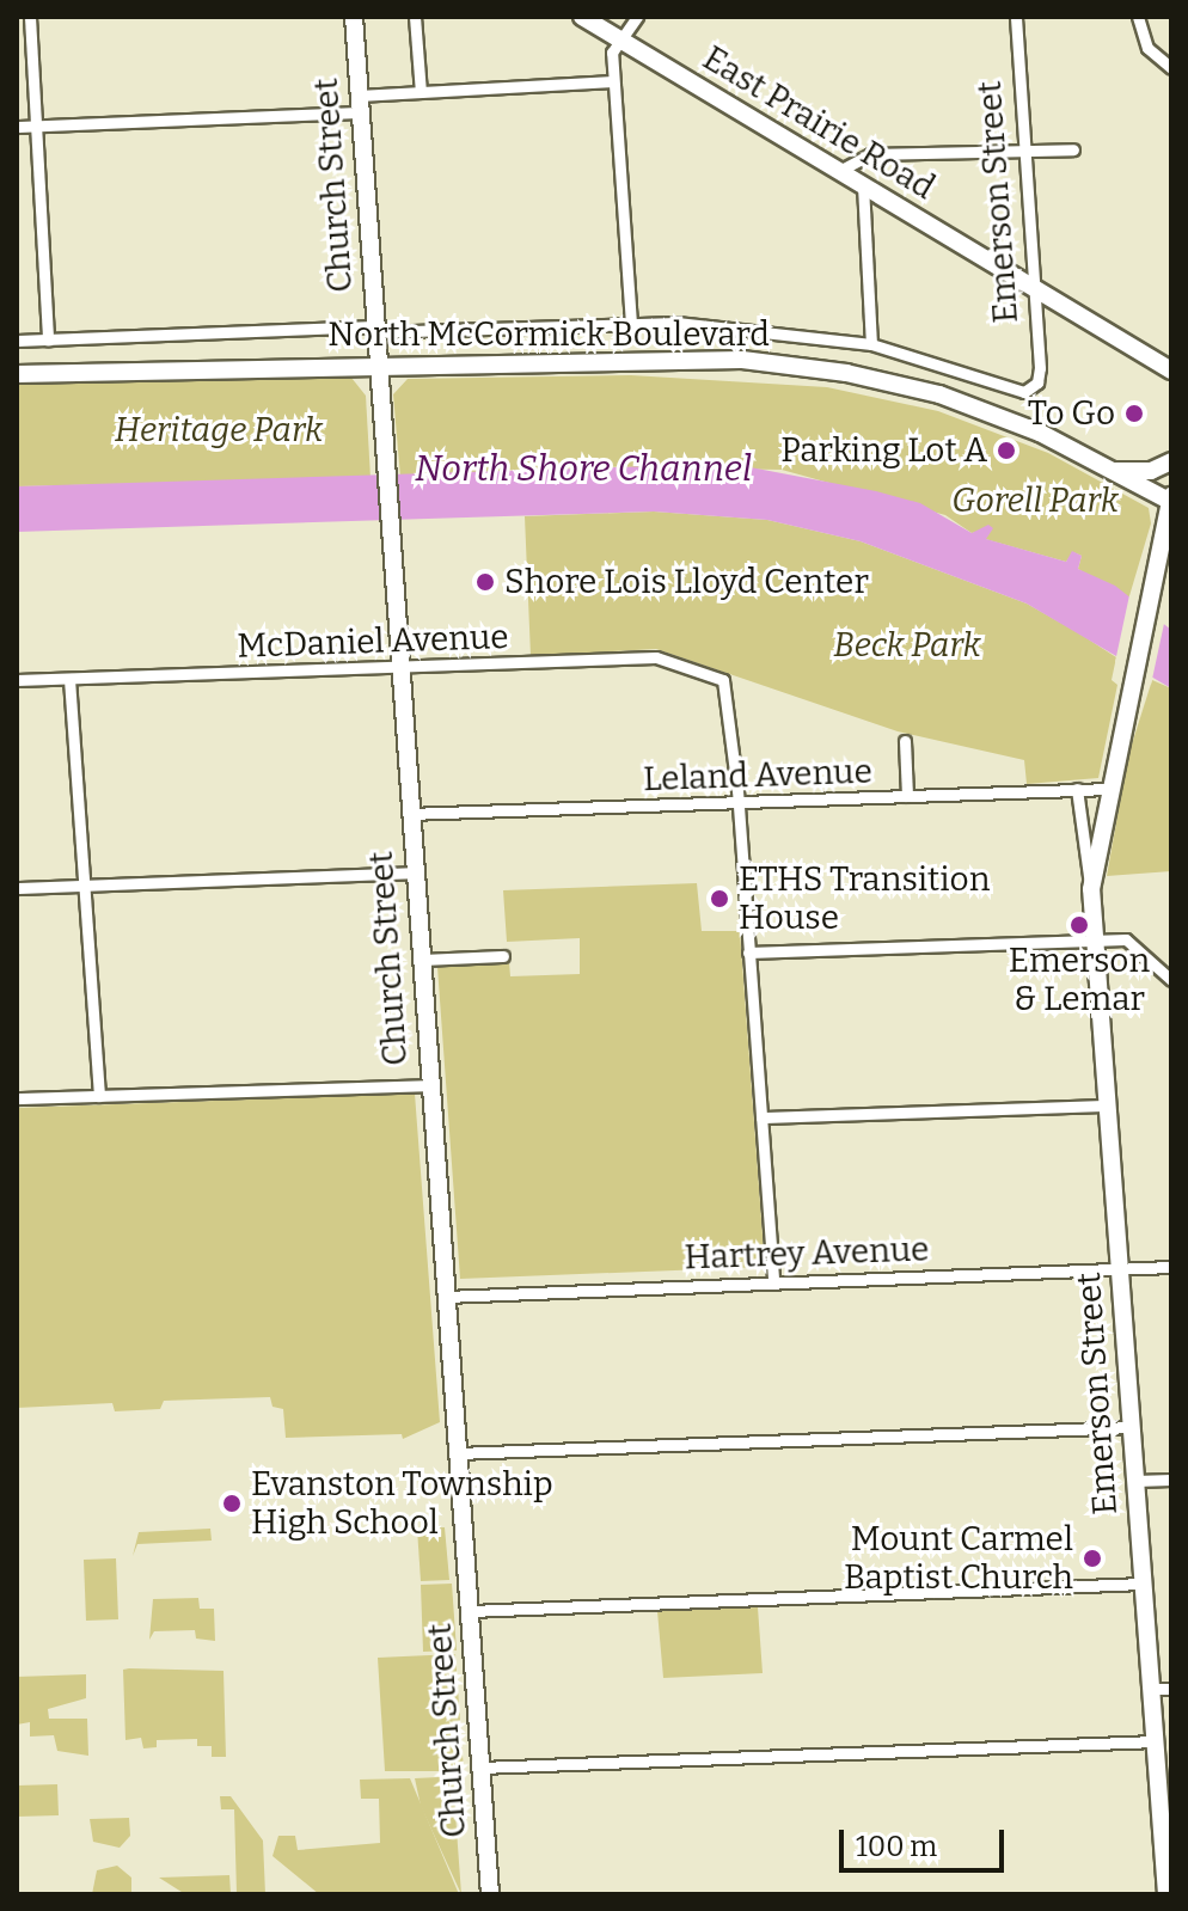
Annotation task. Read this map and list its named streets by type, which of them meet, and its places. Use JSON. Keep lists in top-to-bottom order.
{
  "streets": {
    "main road": [
      "East Prairie Road",
      "Church Street",
      "Emerson Street",
      "North McCormick Boulevard"
    ],
    "street": ["McDaniel Avenue", "Leland Avenue", "Hartrey Avenue"]
  },
  "crossings": [
    ["East Prairie Road", "Emerson Street"],
    ["Church Street", "North McCormick Boulevard"],
    ["Church Street", "McDaniel Avenue"],
    ["Church Street", "Leland Avenue"],
    ["Church Street", "Hartrey Avenue"],
    ["Emerson Street", "North McCormick Boulevard"],
    ["Emerson Street", "Leland Avenue"],
    ["Emerson Street", "Hartrey Avenue"],
    ["McDaniel Avenue", "Leland Avenue"]
  ],
  "water": ["North Shore Channel"],
  "parks": ["Heritage Park", "Gorell Park", "Beck Park"],
  "places": [
    "To Go",
    "Parking Lot A",
    "Shore Lois Lloyd Center",
    "ETHS Transition House",
    "Emerson & Lemar",
    "Evanston Township High School",
    "Mount Carmel Baptist Church"
  ],
  "scale_bar": "100 m"
}
